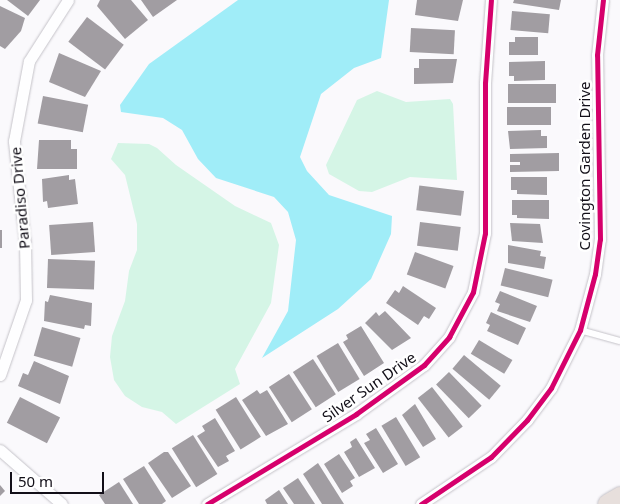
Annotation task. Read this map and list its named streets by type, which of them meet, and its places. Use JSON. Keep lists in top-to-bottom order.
{
  "streets": {
    "street": ["Covington Garden Drive", "Paradiso Drive", "Silver Sun Drive"]
  },
  "scale_bar": "50 m"
}
